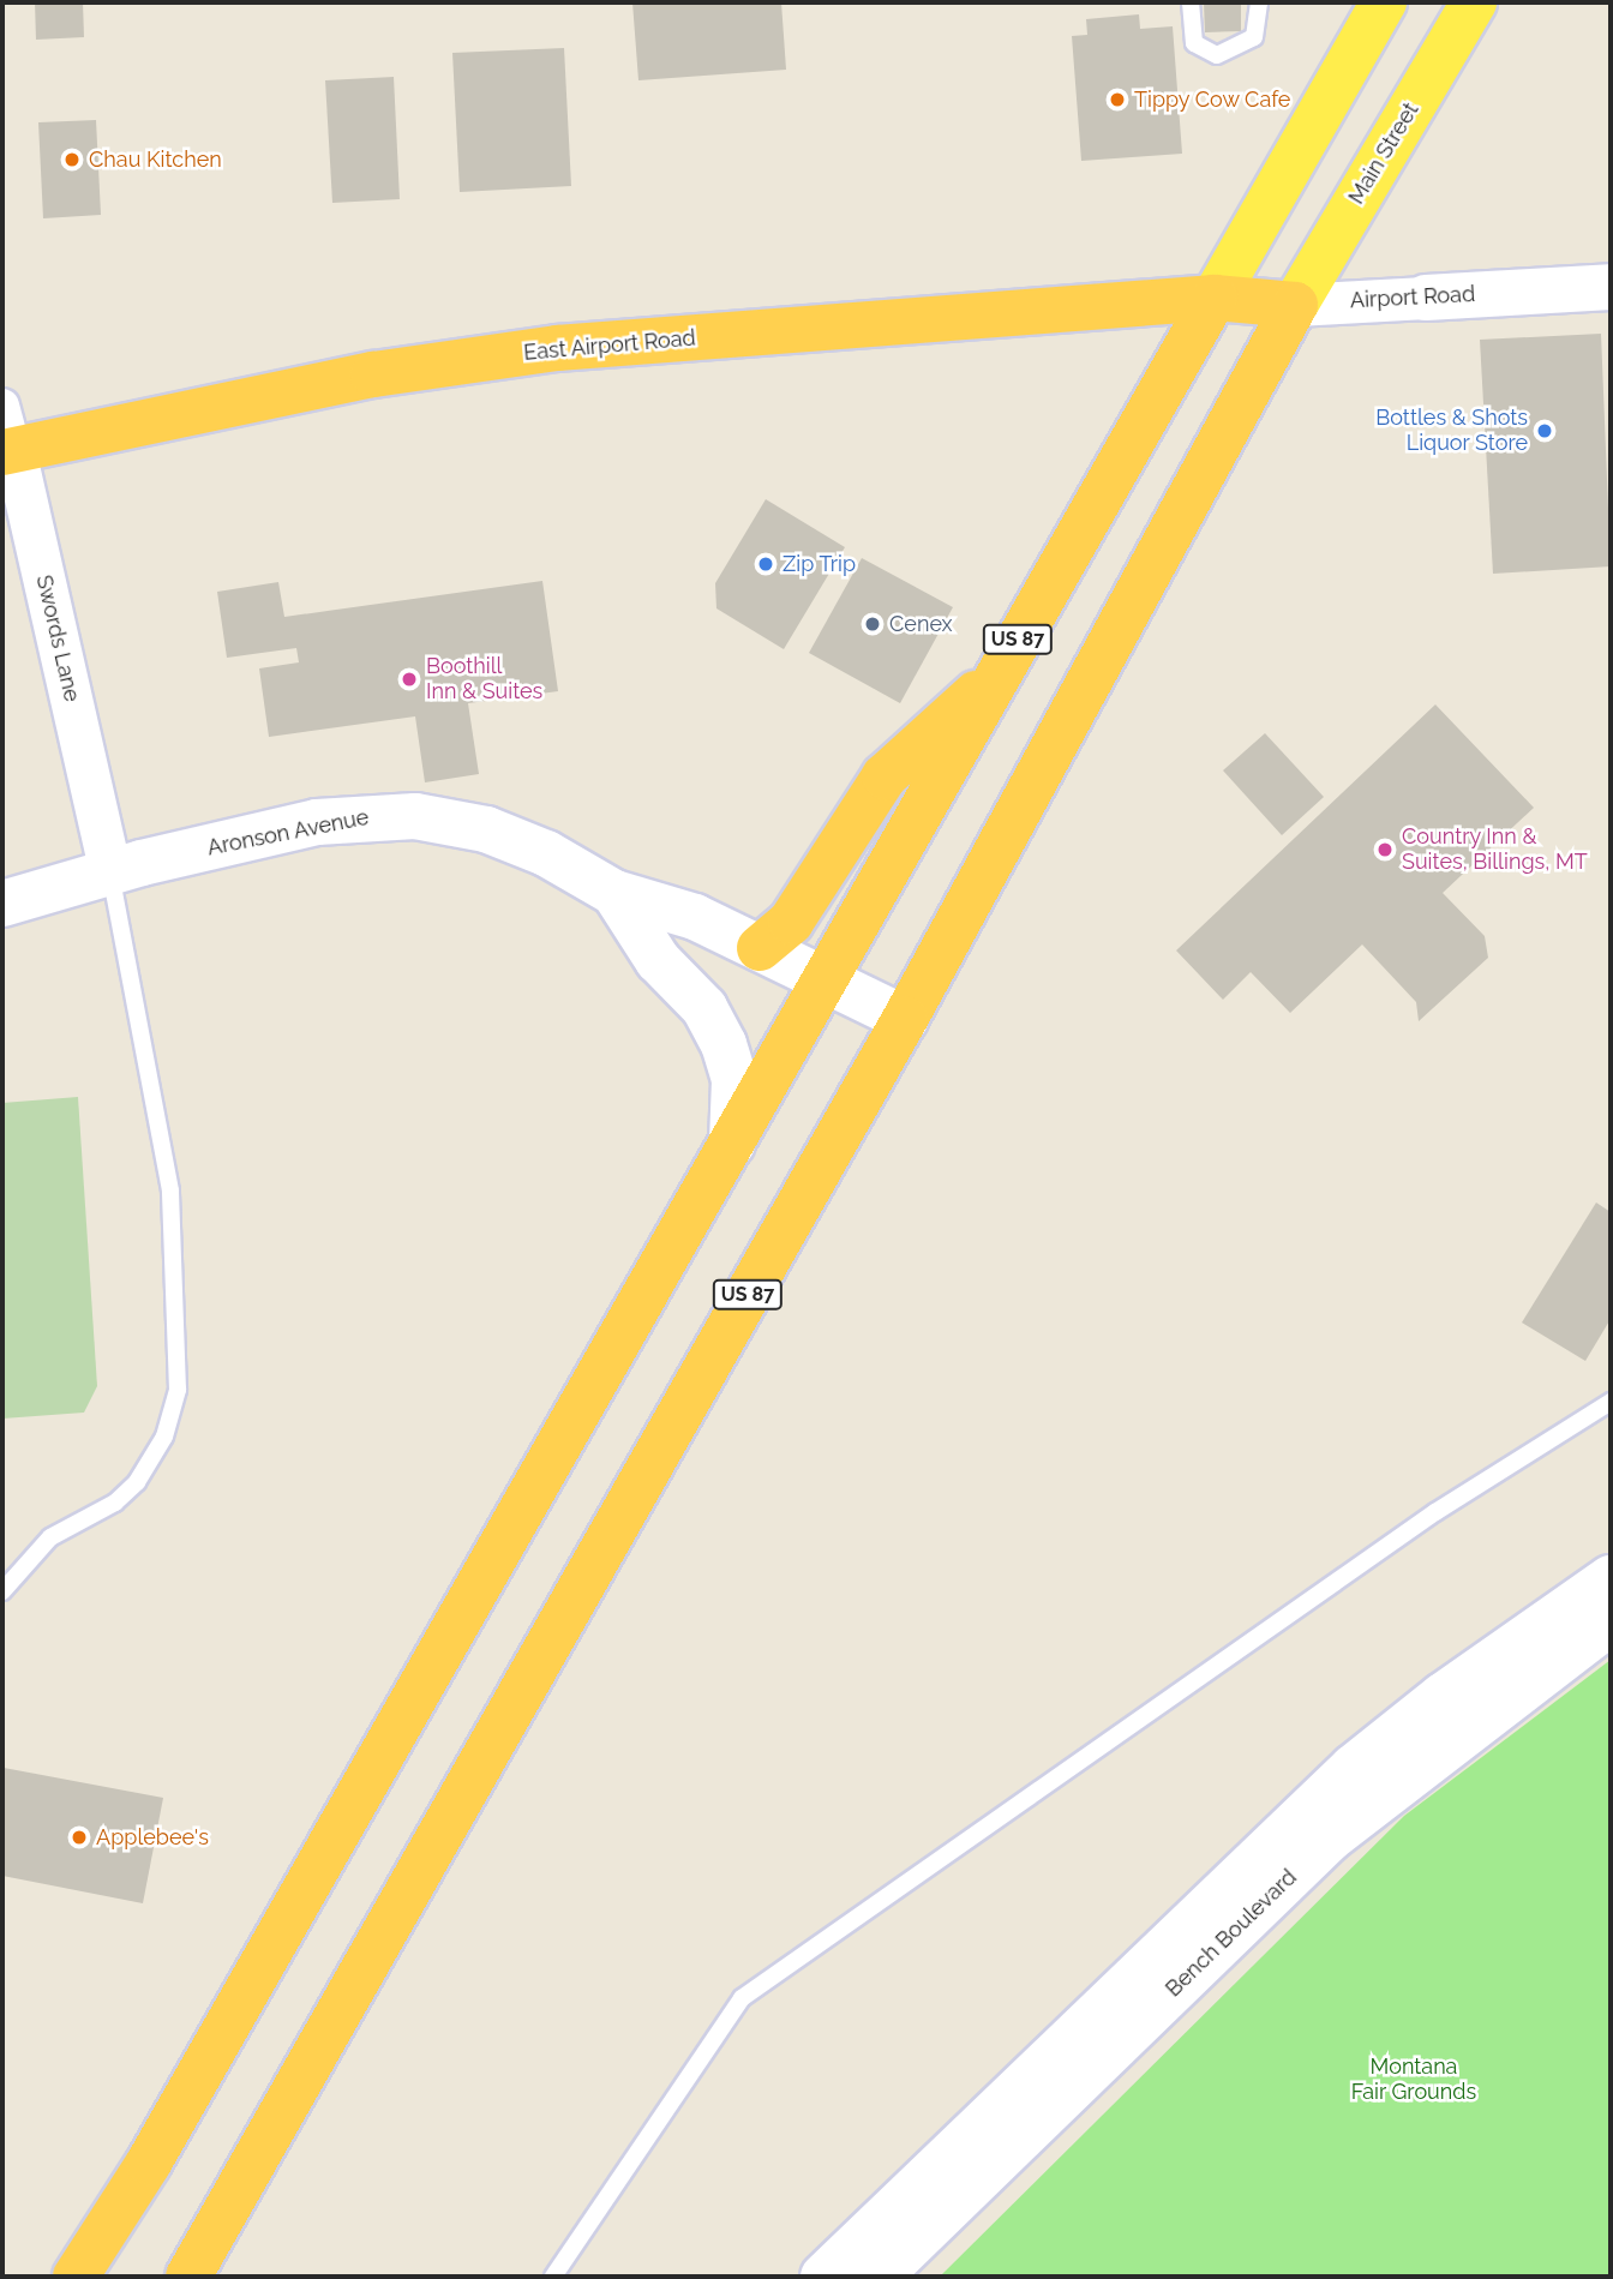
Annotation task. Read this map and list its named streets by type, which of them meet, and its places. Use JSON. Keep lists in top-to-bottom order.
{
  "streets": {
    "highway": ["Airport Road", "East Airport Road", "US 87"],
    "main road": ["Main Street", "Aronson Avenue", "Bench Boulevard"],
    "street": ["Swords Lane"]
  },
  "crossings": [
    ["Main Street", "Airport Road"],
    ["Main Street", "US 87"],
    ["Airport Road", "East Airport Road"],
    ["Airport Road", "US 87"],
    ["East Airport Road", "Swords Lane"],
    ["East Airport Road", "US 87"],
    ["Swords Lane", "Aronson Avenue"],
    ["US 87", "Aronson Avenue"]
  ],
  "parks": ["Montana Fair Grounds"],
  "places": [
    "Tippy Cow Cafe",
    "Chau Kitchen",
    "Bottles & Shots Liquor Store",
    "Zip Trip",
    "Cenex",
    "Boothill Inn & Suites",
    "Country Inn & Suites, Billings, MT",
    "Applebee's"
  ]
}
